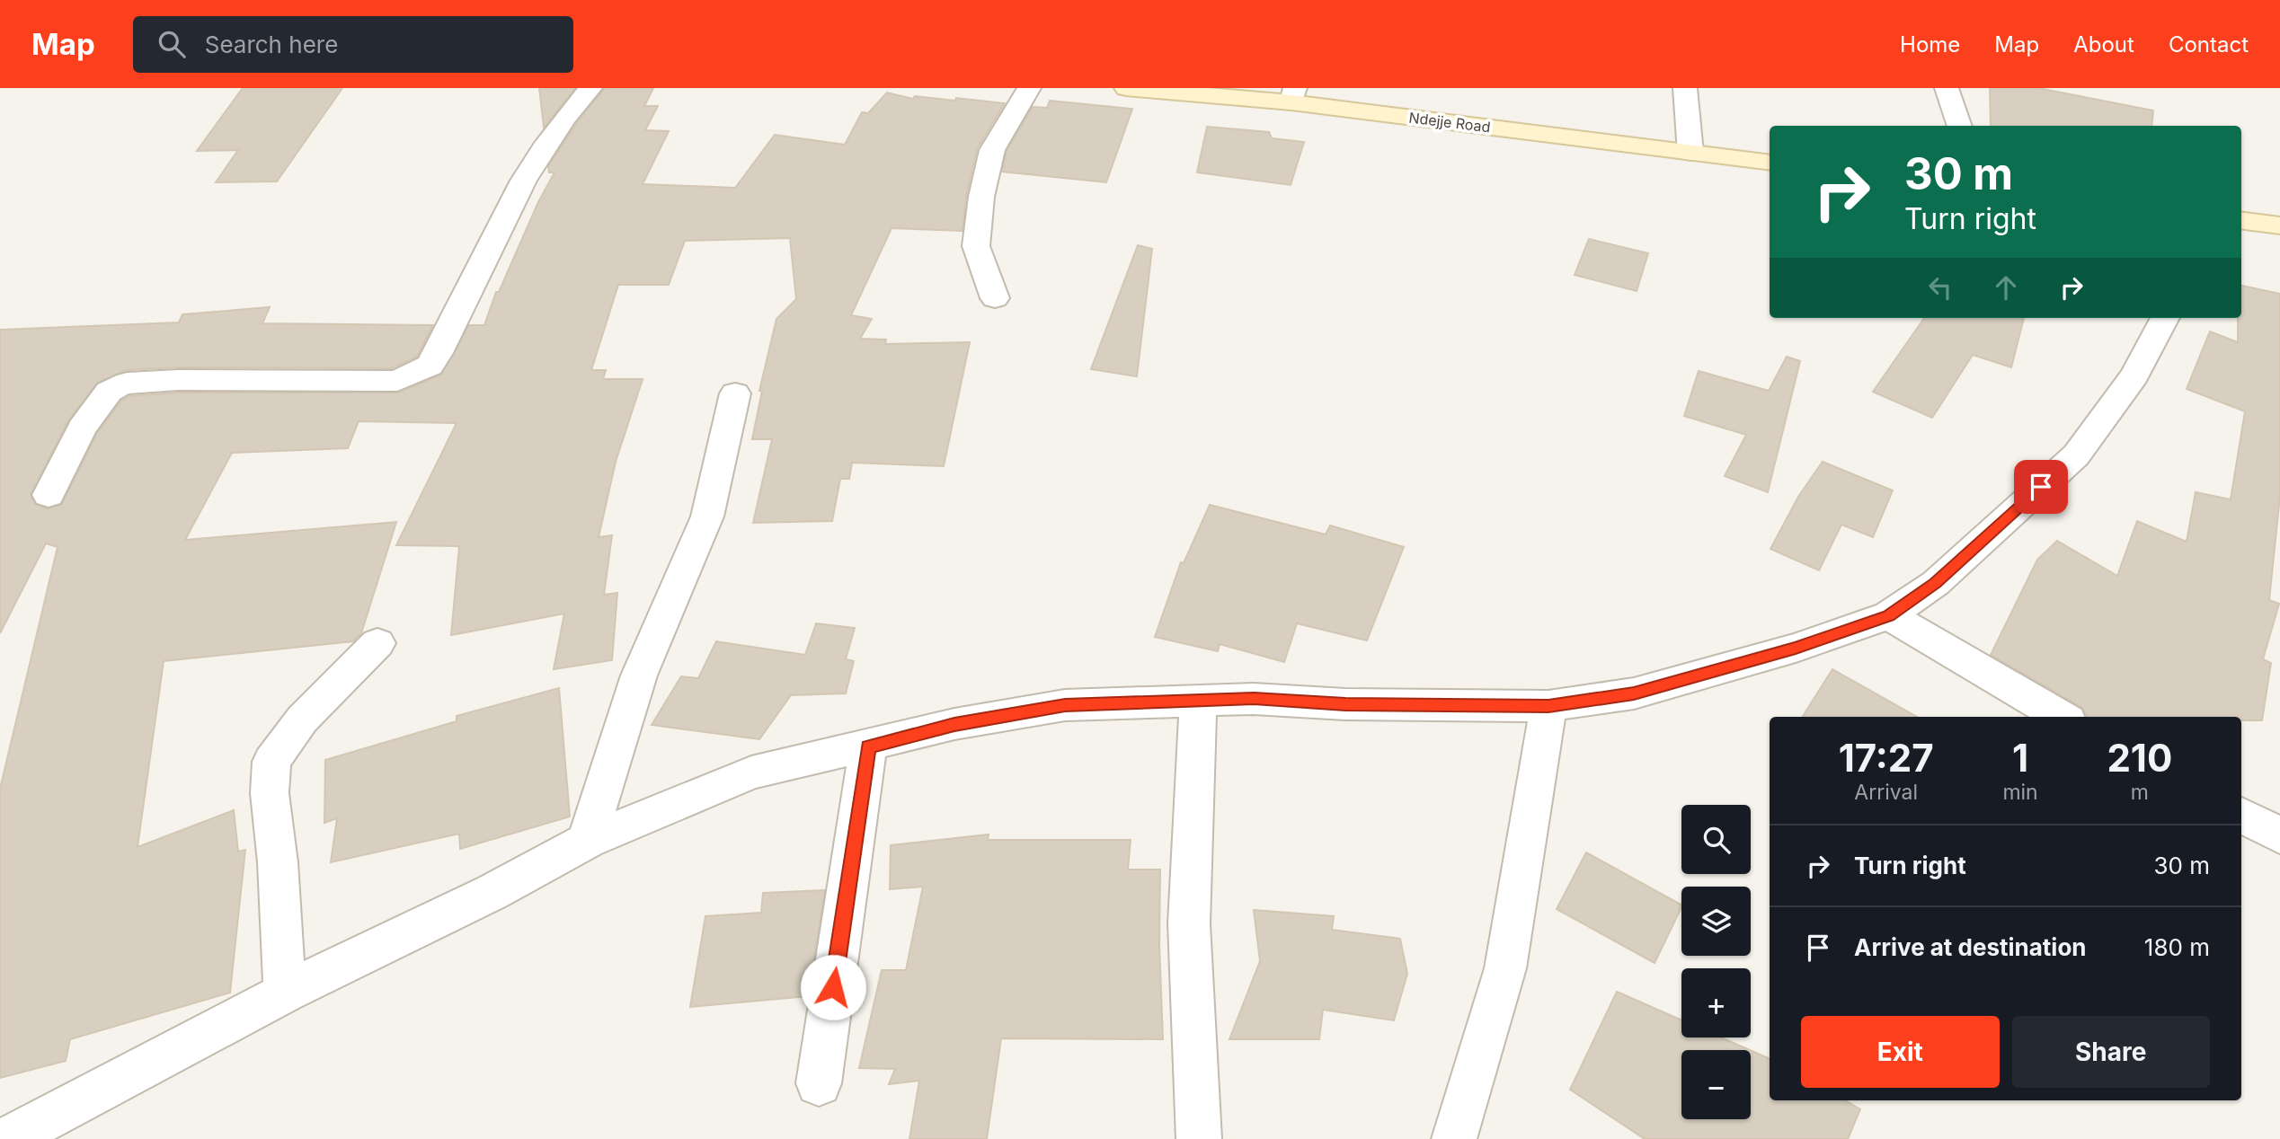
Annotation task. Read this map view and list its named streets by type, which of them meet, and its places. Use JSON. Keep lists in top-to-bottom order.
{
  "streets": {
    "street": ["Ndejje Road"]
  },
  "page": {
    "header": "Map",
    "search": "Search here",
    "nav": [
      "Home",
      "Map",
      "About",
      "Contact"
    ],
    "turn": ["30 m", "Turn right"],
    "eta": [
      "17:27",
      "Arrival",
      "1",
      "min",
      "210",
      "m"
    ],
    "map_buttons": ["+", "−"],
    "list": [
      {
        "name": "Turn right",
        "value": "30 m"
      },
      {
        "name": "Arrive at destination",
        "value": "180 m"
      }
    ],
    "buttons": ["Exit", "Share"]
  }
}
